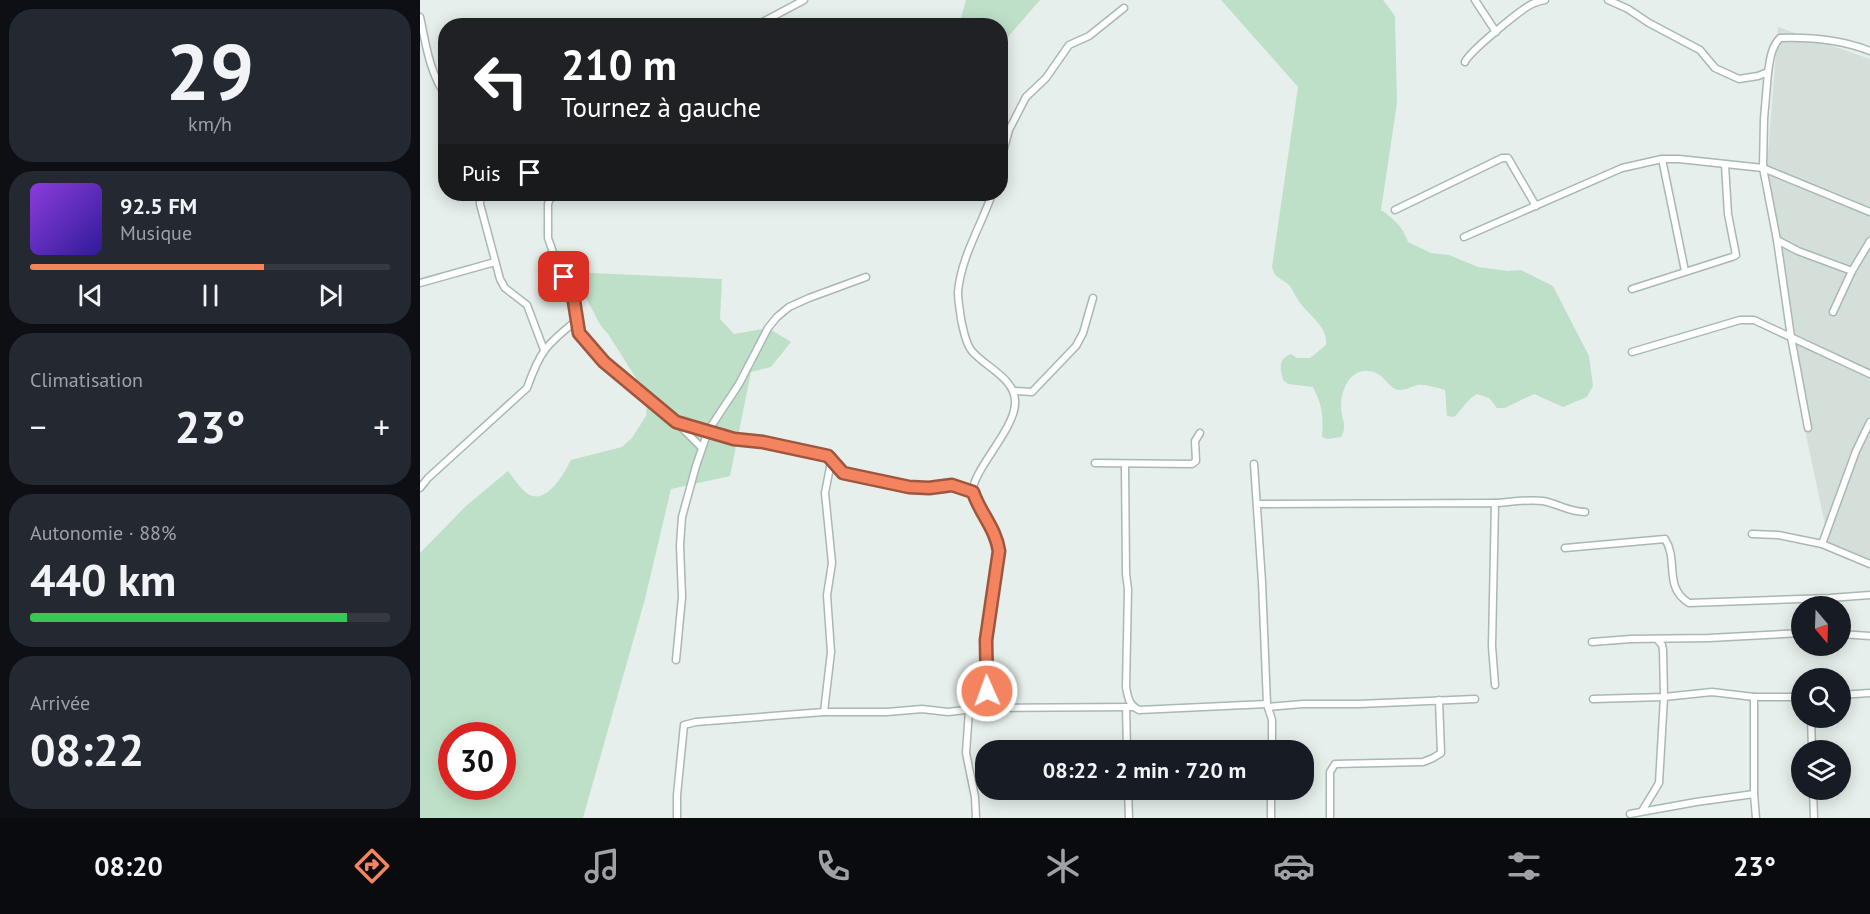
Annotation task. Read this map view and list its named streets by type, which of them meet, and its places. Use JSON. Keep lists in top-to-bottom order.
{
  "north": "bottom",
  "page": {
    "tile": [
      ["29", "km/h"],
      "Climatisation",
      ["Autonomie · 88%", "440 km"],
      ["Arrivée", "08:22"]
    ],
    "turn": ["210 m", "Tournez à gauche"],
    "then": "Puis",
    "song": ["92.5 FM", "Musique"],
    "heat": ["−", "23°", "+"],
    "limit": "30",
    "trip": "08:22 · 2 min · 720 m",
    "tabs": ["08:20", "23°"]
  }
}
